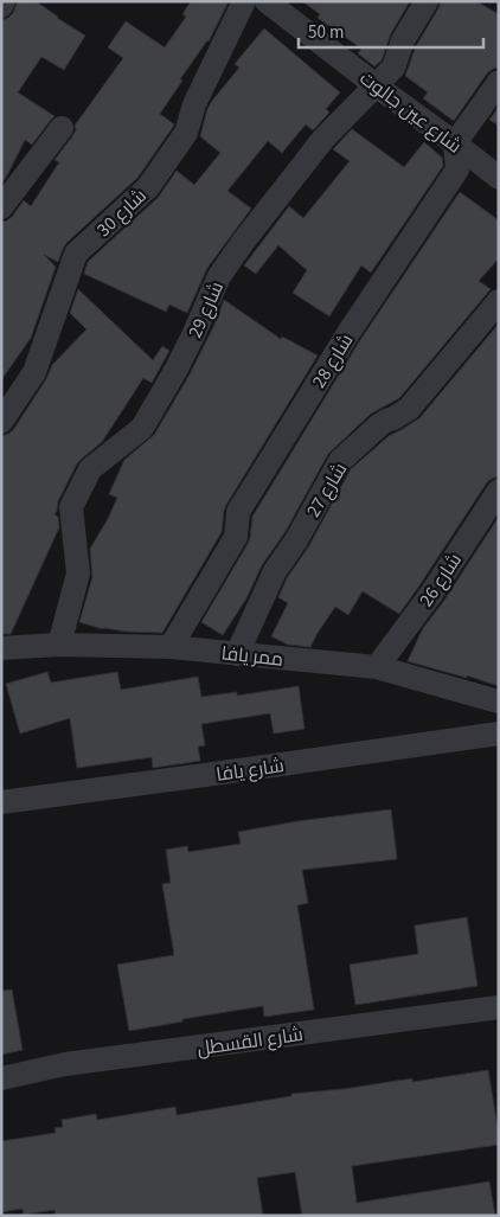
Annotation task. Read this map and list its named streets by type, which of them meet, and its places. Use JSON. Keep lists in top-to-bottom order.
{
  "streets": {
    "street": [
      "شارع عين جالوت",
      "شارع 30",
      "شارع 29",
      "شارع 28",
      "شارع 27",
      "شارع 26",
      "ممر يافا",
      "شارع يافا",
      "شارع القسطل"
    ]
  },
  "crossings": [
    ["شارع عين جالوت", "شارع 29"],
    ["شارع عين جالوت", "شارع 28"],
    ["شارع 29", "ممر يافا"],
    ["شارع 28", "ممر يافا"],
    ["شارع 27", "ممر يافا"],
    ["شارع 26", "ممر يافا"]
  ],
  "scale_bar": "50 m"
}
